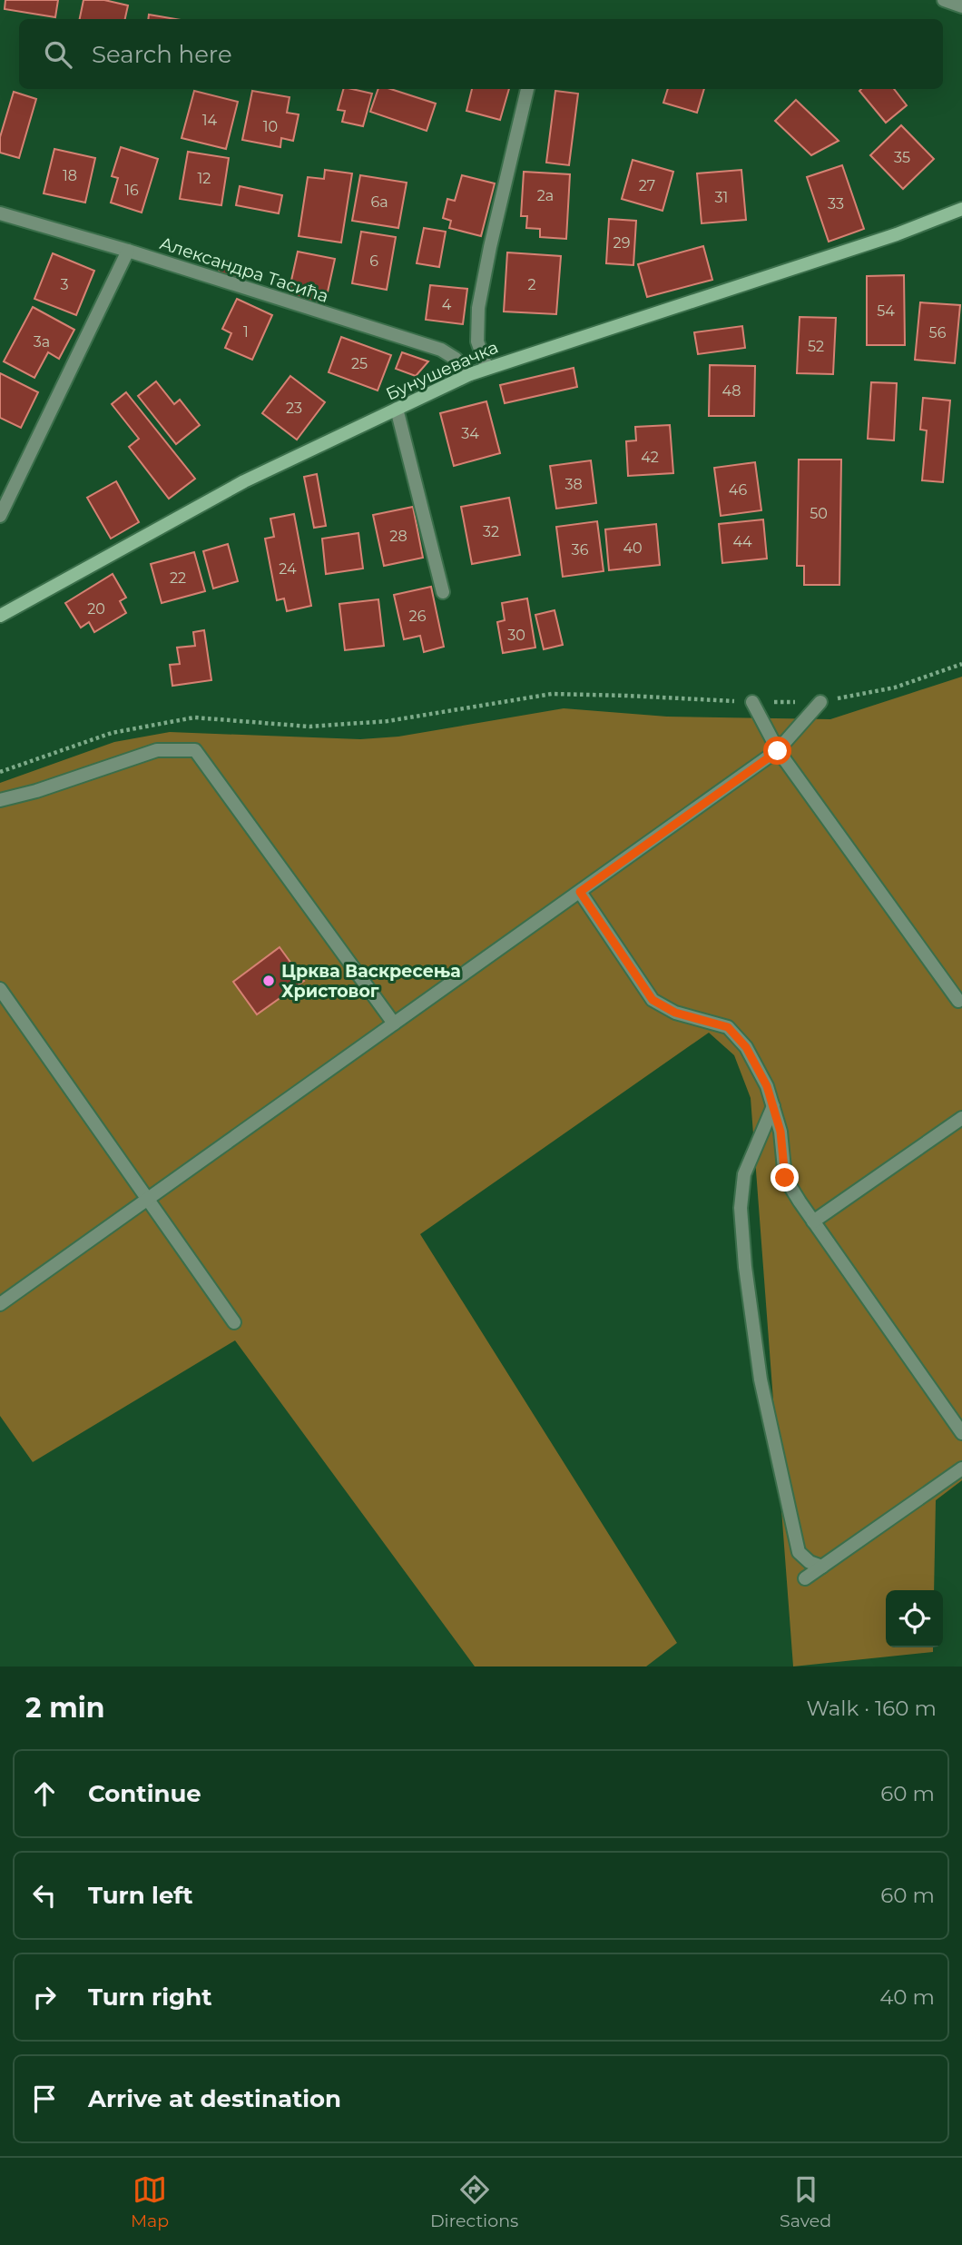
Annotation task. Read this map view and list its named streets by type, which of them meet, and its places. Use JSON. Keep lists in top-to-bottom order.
{
  "streets": {
    "street": ["Александра Тасића", "Бунушевачка"]
  },
  "crossings": [
    ["Александра Тасића", "Бунушевачка"]
  ],
  "places": ["Црква Васкресења Христовог"],
  "house_numbers": [
    "14",
    "10",
    "35",
    "18",
    "12",
    "27",
    "16",
    "2a",
    "31",
    "6a",
    "33",
    "29",
    "6",
    "3",
    "2",
    "4",
    "54",
    "1",
    "56",
    "3a",
    "52",
    "25",
    "48",
    "23",
    "34",
    "42",
    "38",
    "46",
    "50",
    "32",
    "28",
    "44",
    "40",
    "36",
    "24",
    "22",
    "20",
    "26",
    "30"
  ],
  "page": {
    "search": "Search here",
    "heading": ["2 min", "Walk · 160 m"],
    "list": [
      ["Continue", "60 m"],
      ["Turn left", "60 m"],
      ["Turn right", "40 m"],
      "Arrive at destination"
    ],
    "nav": ["Map", "Directions", "Saved"]
  }
}
